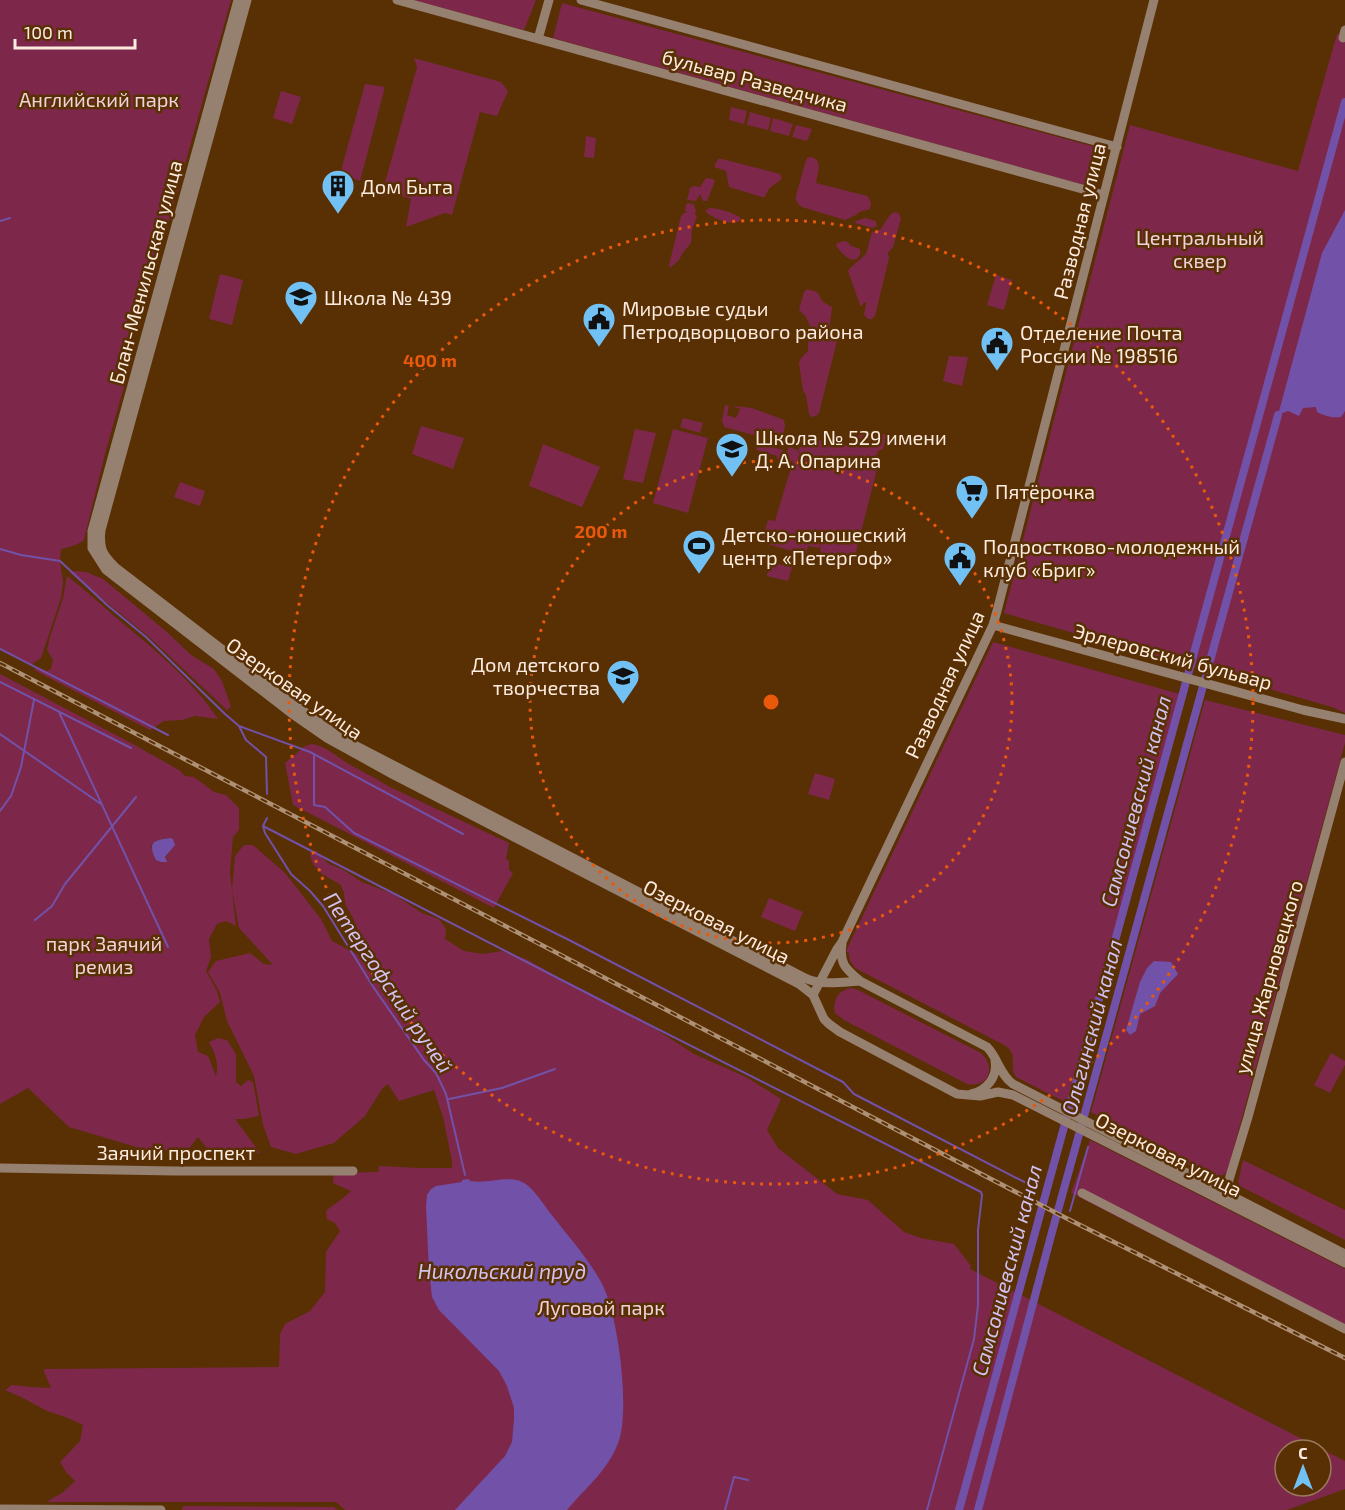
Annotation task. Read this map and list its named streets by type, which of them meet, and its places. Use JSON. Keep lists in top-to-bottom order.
{
  "streets": {
    "street": [
      "бульвар Разведчика",
      "Разводная улица",
      "Блан-Менильская улица",
      "Эрлеровский бульвар",
      "Озерковая улица",
      "улица Жарновецкого",
      "Заячий проспект"
    ]
  },
  "crossings": [
    ["бульвар Разведчика", "Разводная улица"],
    ["Разводная улица", "Эрлеровский бульвар"],
    ["Разводная улица", "Озерковая улица"],
    ["Блан-Менильская улица", "Озерковая улица"],
    ["Озерковая улица", "улица Жарновецкого"]
  ],
  "water": [
    "Самсониевский канал",
    "Петергофский ручей",
    "Ольгинский канал",
    "Никольский пруд"
  ],
  "parks": [
    "Английский парк",
    "Центральный сквер",
    "парк Заячий ремиз",
    "Луговой парк"
  ],
  "places": {
    "building": ["Дом Быта"],
    "school or university": ["Школа № 439", "Школа № 529 имени Д. А. Опарина", "Дом детского творчества"],
    "public building": ["Мировые судьи Петродворцового района", "Отделение Почта России № 198516", "Подростково-молодежный клуб «Бриг»"],
    "supermarket": ["Пятёрочка"],
    "sports": ["Детско-юношеский центр «Петергоф»"]
  },
  "scale_bar": "100 m",
  "north": "top",
  "rings": ["400 m", "200 m"]
}
